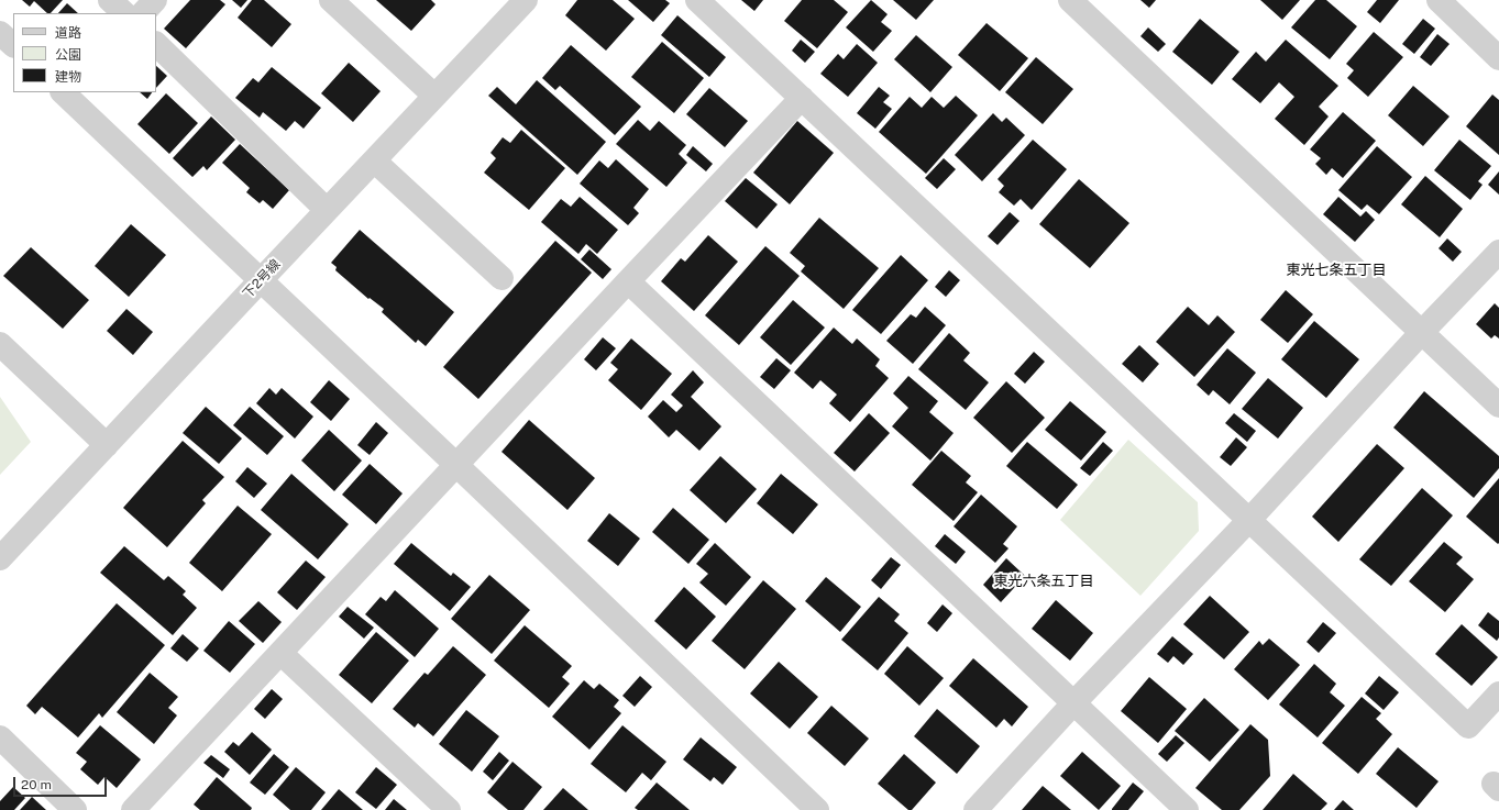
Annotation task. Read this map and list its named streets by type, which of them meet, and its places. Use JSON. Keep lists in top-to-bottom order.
{
  "streets": {
    "street": ["下2号線"]
  },
  "districts": ["東光七条五丁目", "東光六条五丁目"],
  "legend": ["道路", "公園", "建物"],
  "scale_bar": "20 m"
}
